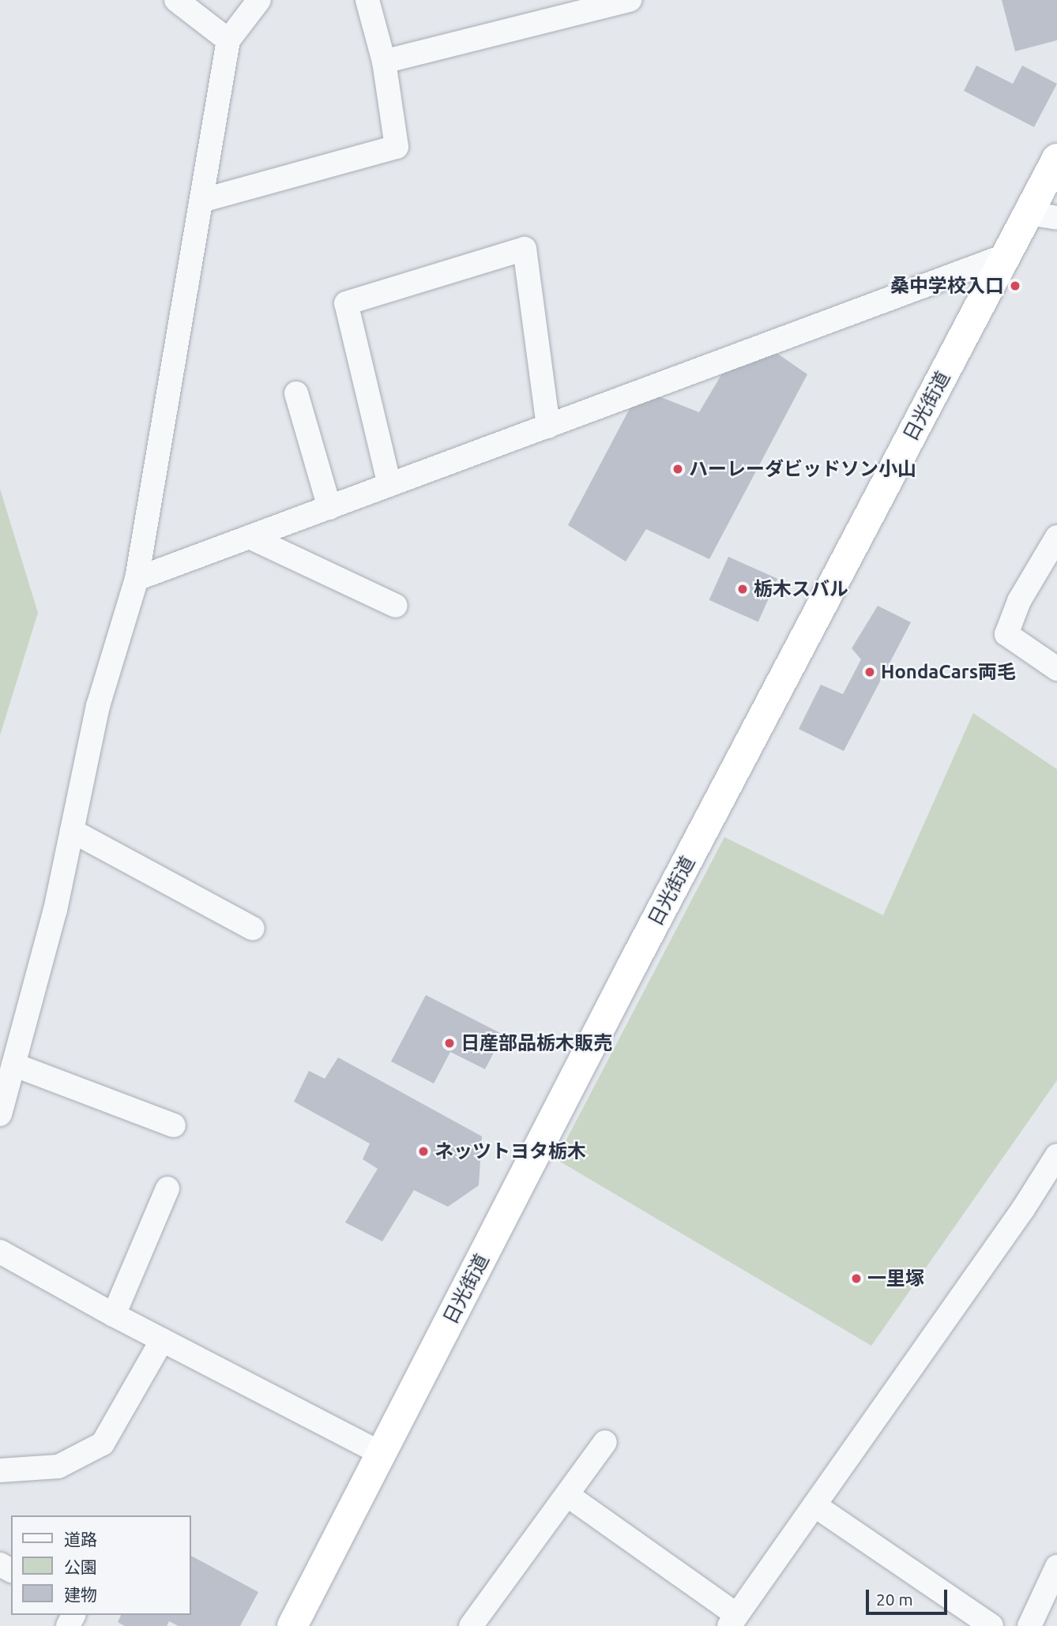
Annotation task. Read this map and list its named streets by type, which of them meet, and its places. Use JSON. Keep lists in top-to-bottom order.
{
  "streets": {
    "highway": ["日光街道"]
  },
  "places": [
    "桑中学校入口",
    "ハーレーダビッドソン小山",
    "栃木スバル",
    "HondaCars両毛",
    "日産部品栃木販売",
    "ネッツトヨタ栃木",
    "一里塚"
  ],
  "legend": ["道路", "公園", "建物"],
  "scale_bar": "20 m"
}
